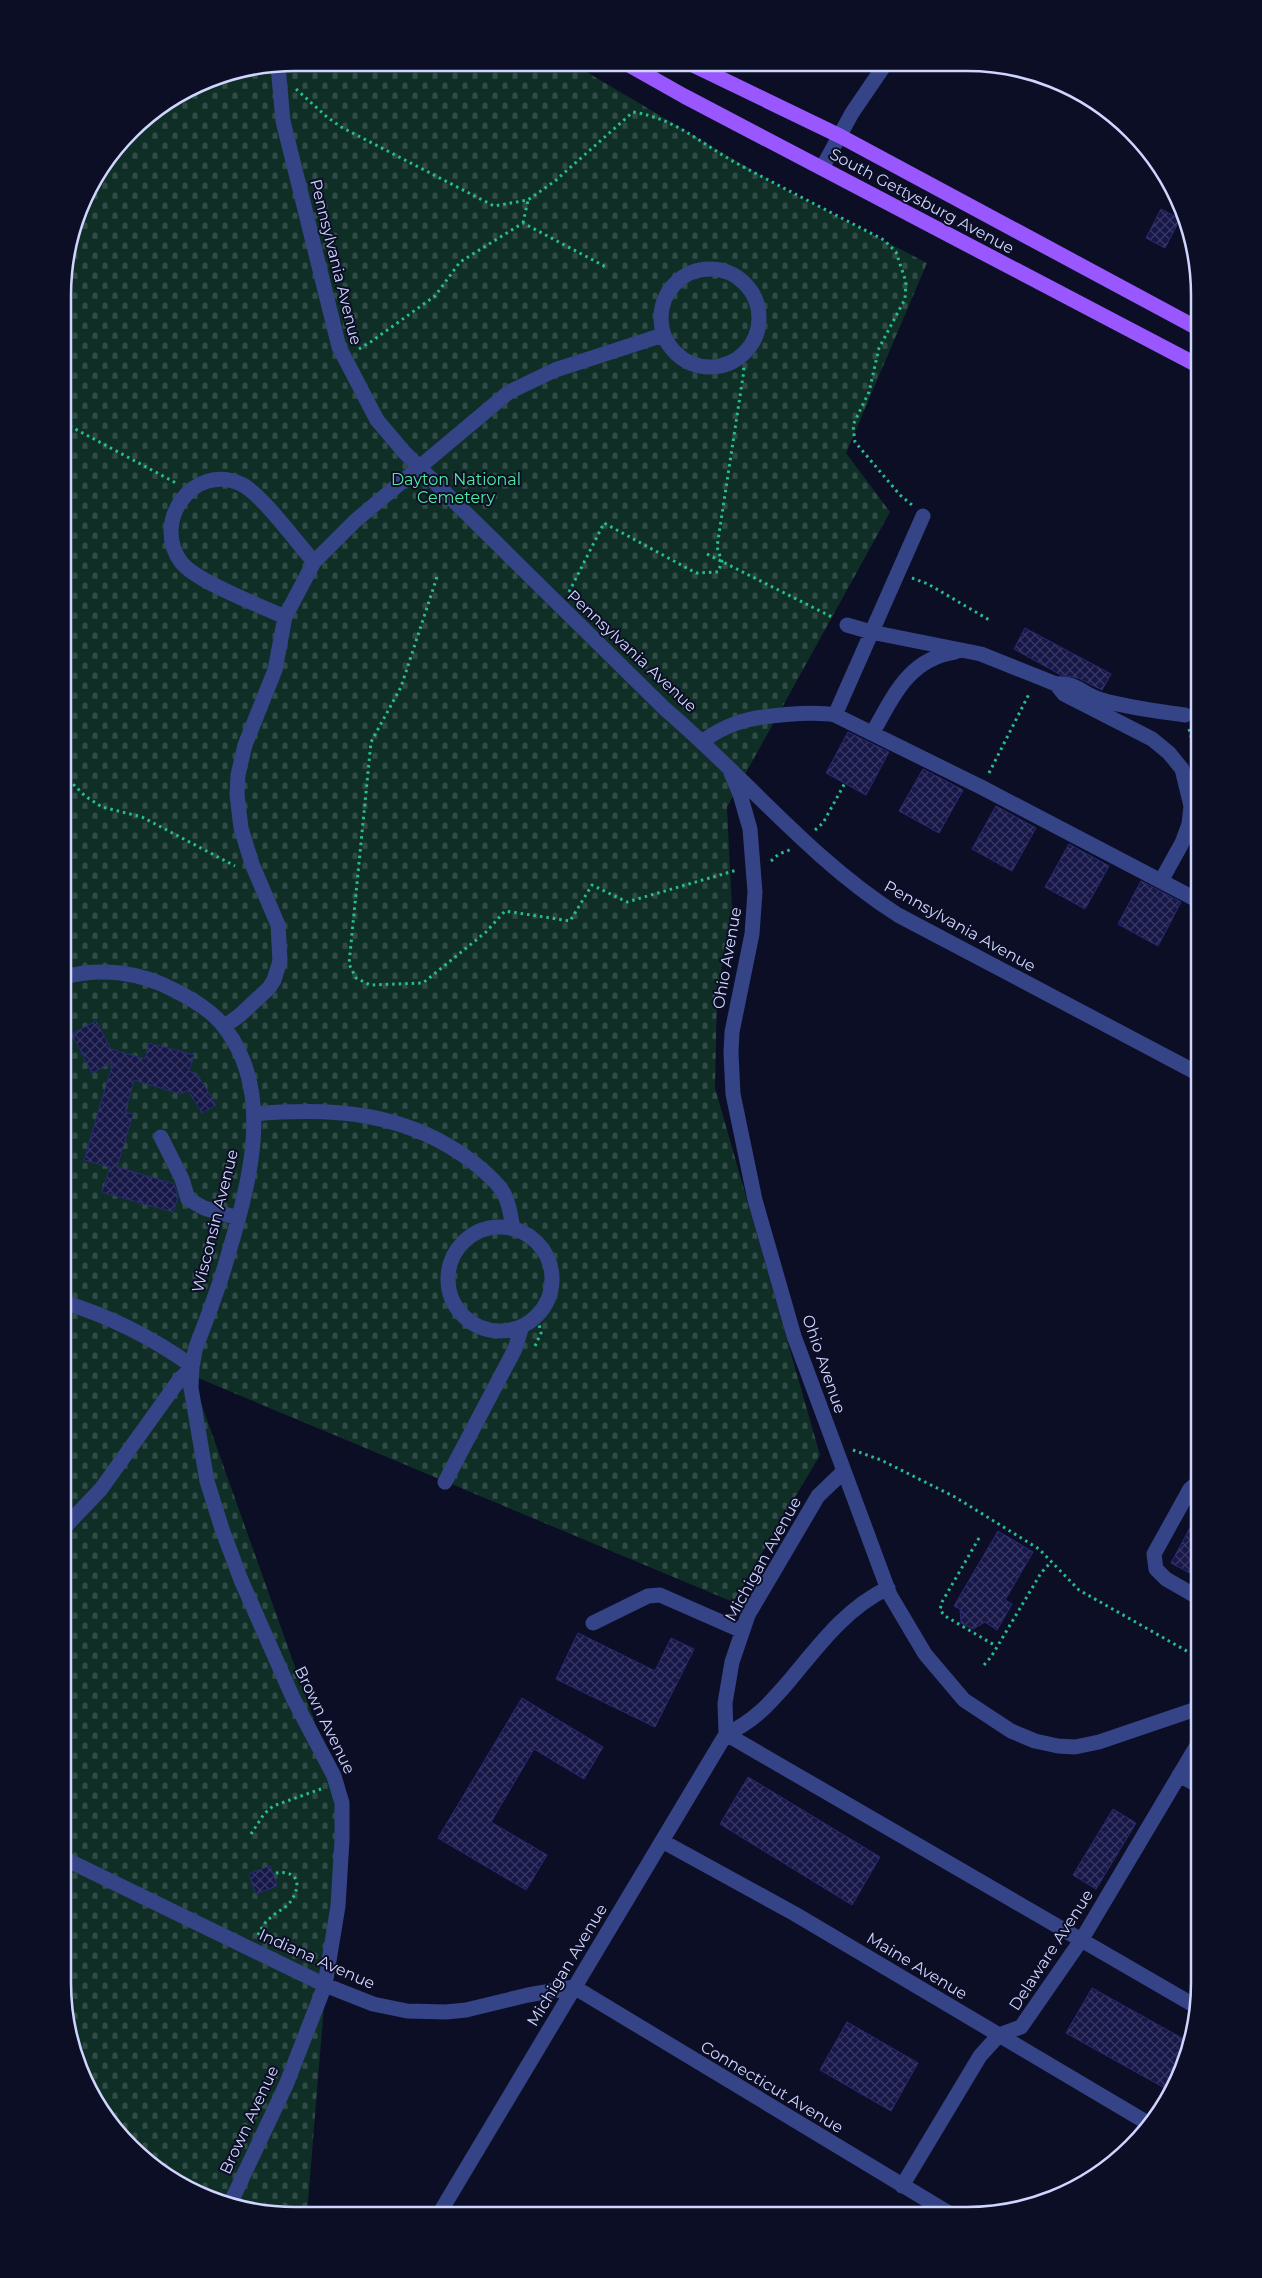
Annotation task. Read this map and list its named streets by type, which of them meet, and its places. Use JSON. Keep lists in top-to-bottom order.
{
  "streets": {
    "main road": ["South Gettysburg Avenue"],
    "street": [
      "Pennsylvania Avenue",
      "Ohio Avenue",
      "Wisconsin Avenue",
      "Michigan Avenue",
      "Brown Avenue",
      "Delaware Avenue",
      "Indiana Avenue",
      "Maine Avenue",
      "Connecticut Avenue"
    ]
  },
  "crossings": [
    ["Pennsylvania Avenue", "Ohio Avenue"],
    ["Ohio Avenue", "Michigan Avenue"],
    ["Wisconsin Avenue", "Brown Avenue"],
    ["Michigan Avenue", "Indiana Avenue"],
    ["Michigan Avenue", "Maine Avenue"],
    ["Michigan Avenue", "Connecticut Avenue"],
    ["Brown Avenue", "Indiana Avenue"],
    ["Delaware Avenue", "Maine Avenue"],
    ["Delaware Avenue", "Connecticut Avenue"],
    ["Indiana Avenue", "Connecticut Avenue"]
  ],
  "parks": ["Dayton National Cemetery"]
}
